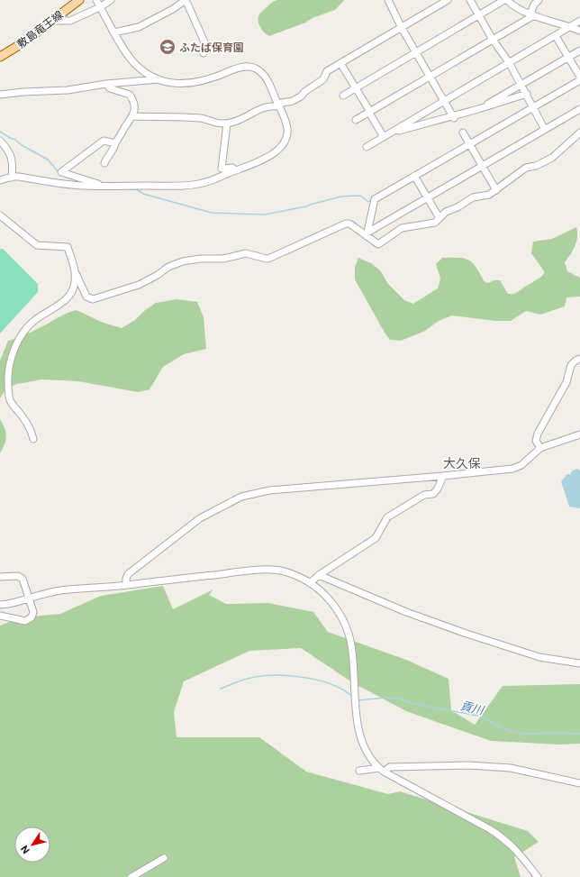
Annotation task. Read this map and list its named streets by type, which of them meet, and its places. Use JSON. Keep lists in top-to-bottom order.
{
  "streets": {
    "main road": ["敷島竜王線"]
  },
  "districts": ["大久保"],
  "water": ["貢川"],
  "places": {
    "school or university": ["ふたば保育園"]
  },
  "north": "bottom left"
}
